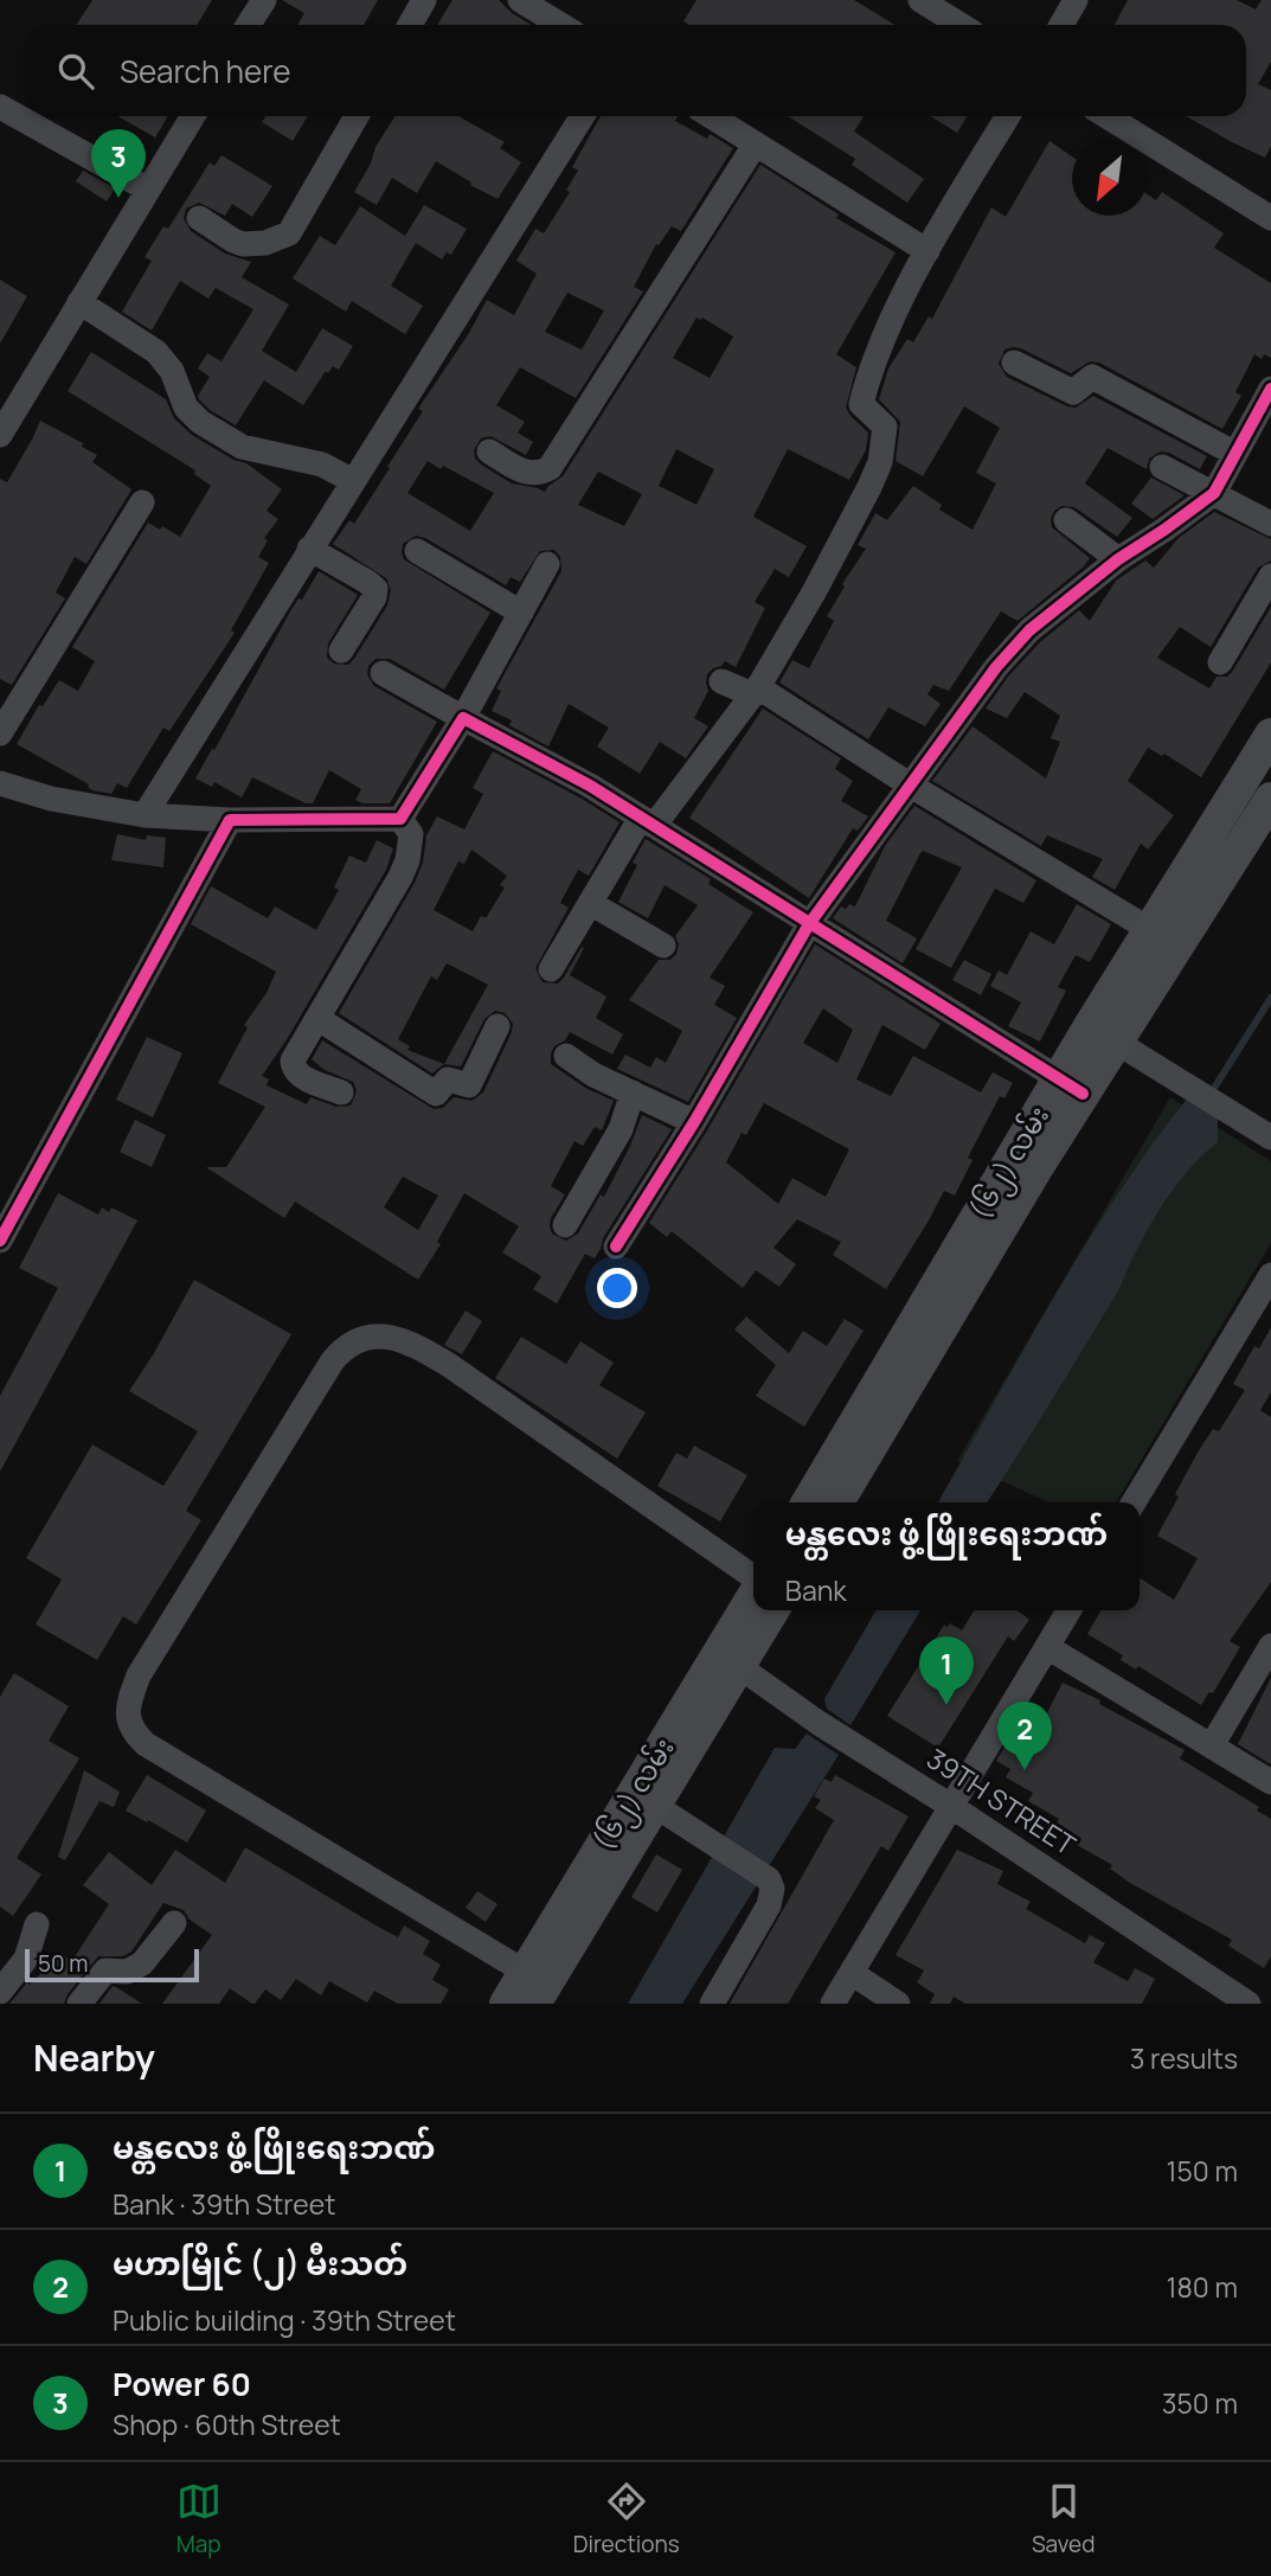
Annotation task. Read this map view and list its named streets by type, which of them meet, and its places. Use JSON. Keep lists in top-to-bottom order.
{
  "streets": {
    "main road": ["(၆၂) လမ်း"],
    "street": ["39TH STREET"]
  },
  "crossings": [
    ["(၆၂) လမ်း", "39TH STREET"]
  ],
  "scale_bar": "50 m",
  "north": "bottom left",
  "page": {
    "search": "Search here",
    "pins": ["3", "1", "2"],
    "popup": ["မန္တလေး ဖွံ့ဖြိုးရေးဘဏ်", "Bank"],
    "scale": "50 m",
    "heading": ["Nearby", "3 results"],
    "list": [
      {
        "mark": "1",
        "name": "မန္တလေး ဖွံ့ဖြိုးရေးဘဏ်",
        "note": "Bank · 39th Street",
        "value": "150 m"
      },
      {
        "mark": "2",
        "name": "မဟာမြိုင် (၂) မီးသတ်",
        "note": "Public building · 39th Street",
        "value": "180 m"
      },
      {
        "mark": "3",
        "name": "Power 60",
        "note": "Shop · 60th Street",
        "value": "350 m"
      }
    ],
    "nav": ["Map", "Directions", "Saved"]
  }
}
